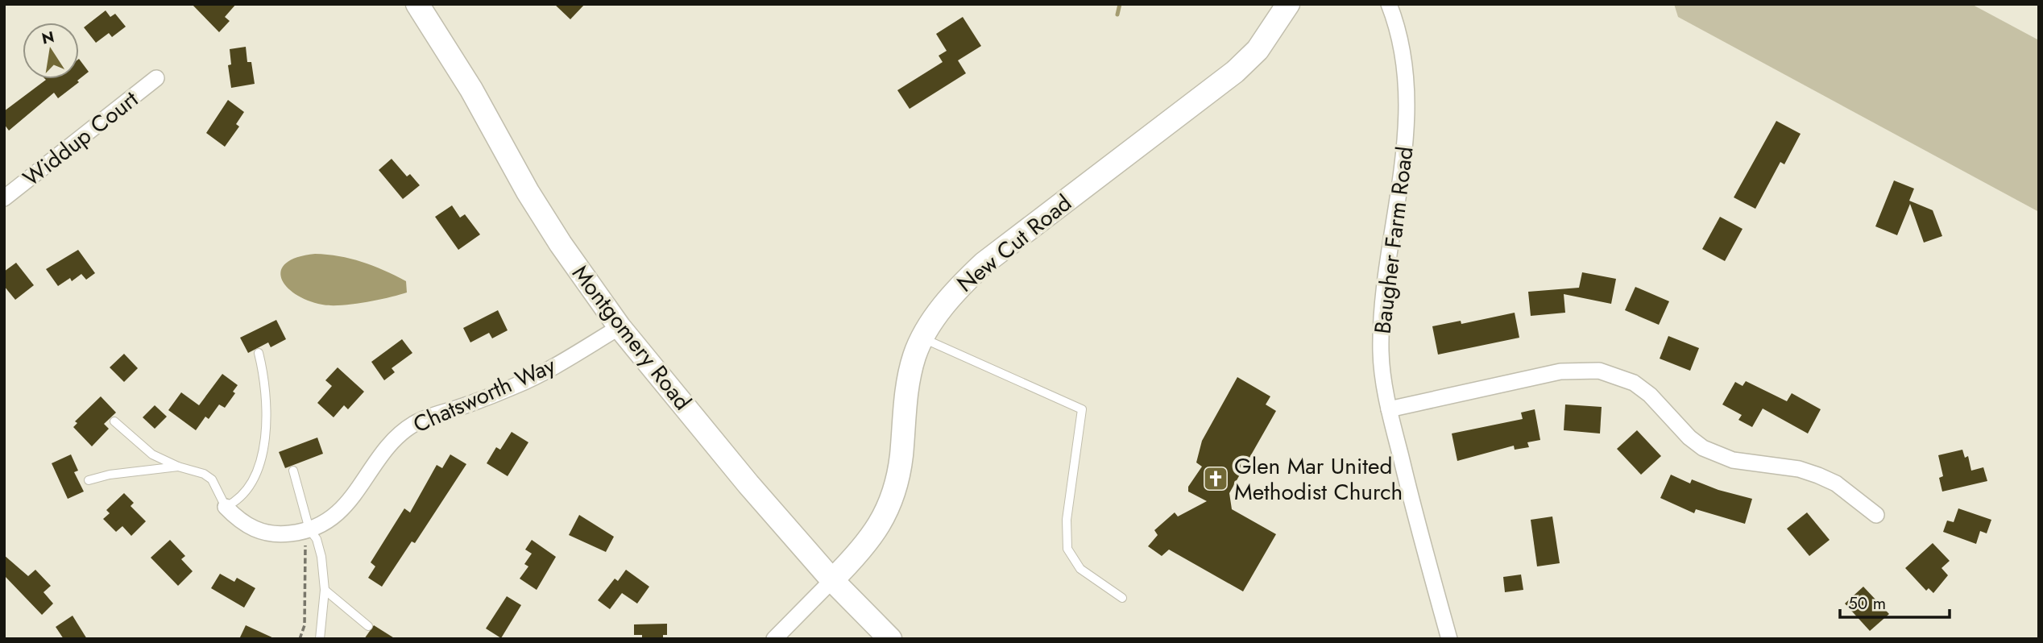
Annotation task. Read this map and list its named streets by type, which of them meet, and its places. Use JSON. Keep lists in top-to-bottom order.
{
  "streets": {
    "main road": ["New Cut Road", "Montgomery Road"],
    "street": ["Widdup Court", "Baugher Farm Road", "Chatsworth Way"]
  },
  "crossings": [
    ["New Cut Road", "Montgomery Road"],
    ["Montgomery Road", "Chatsworth Way"]
  ],
  "places": {
    "church": ["Glen Mar United Methodist Church"]
  },
  "scale_bar": "50 m",
  "north": "top"
}
